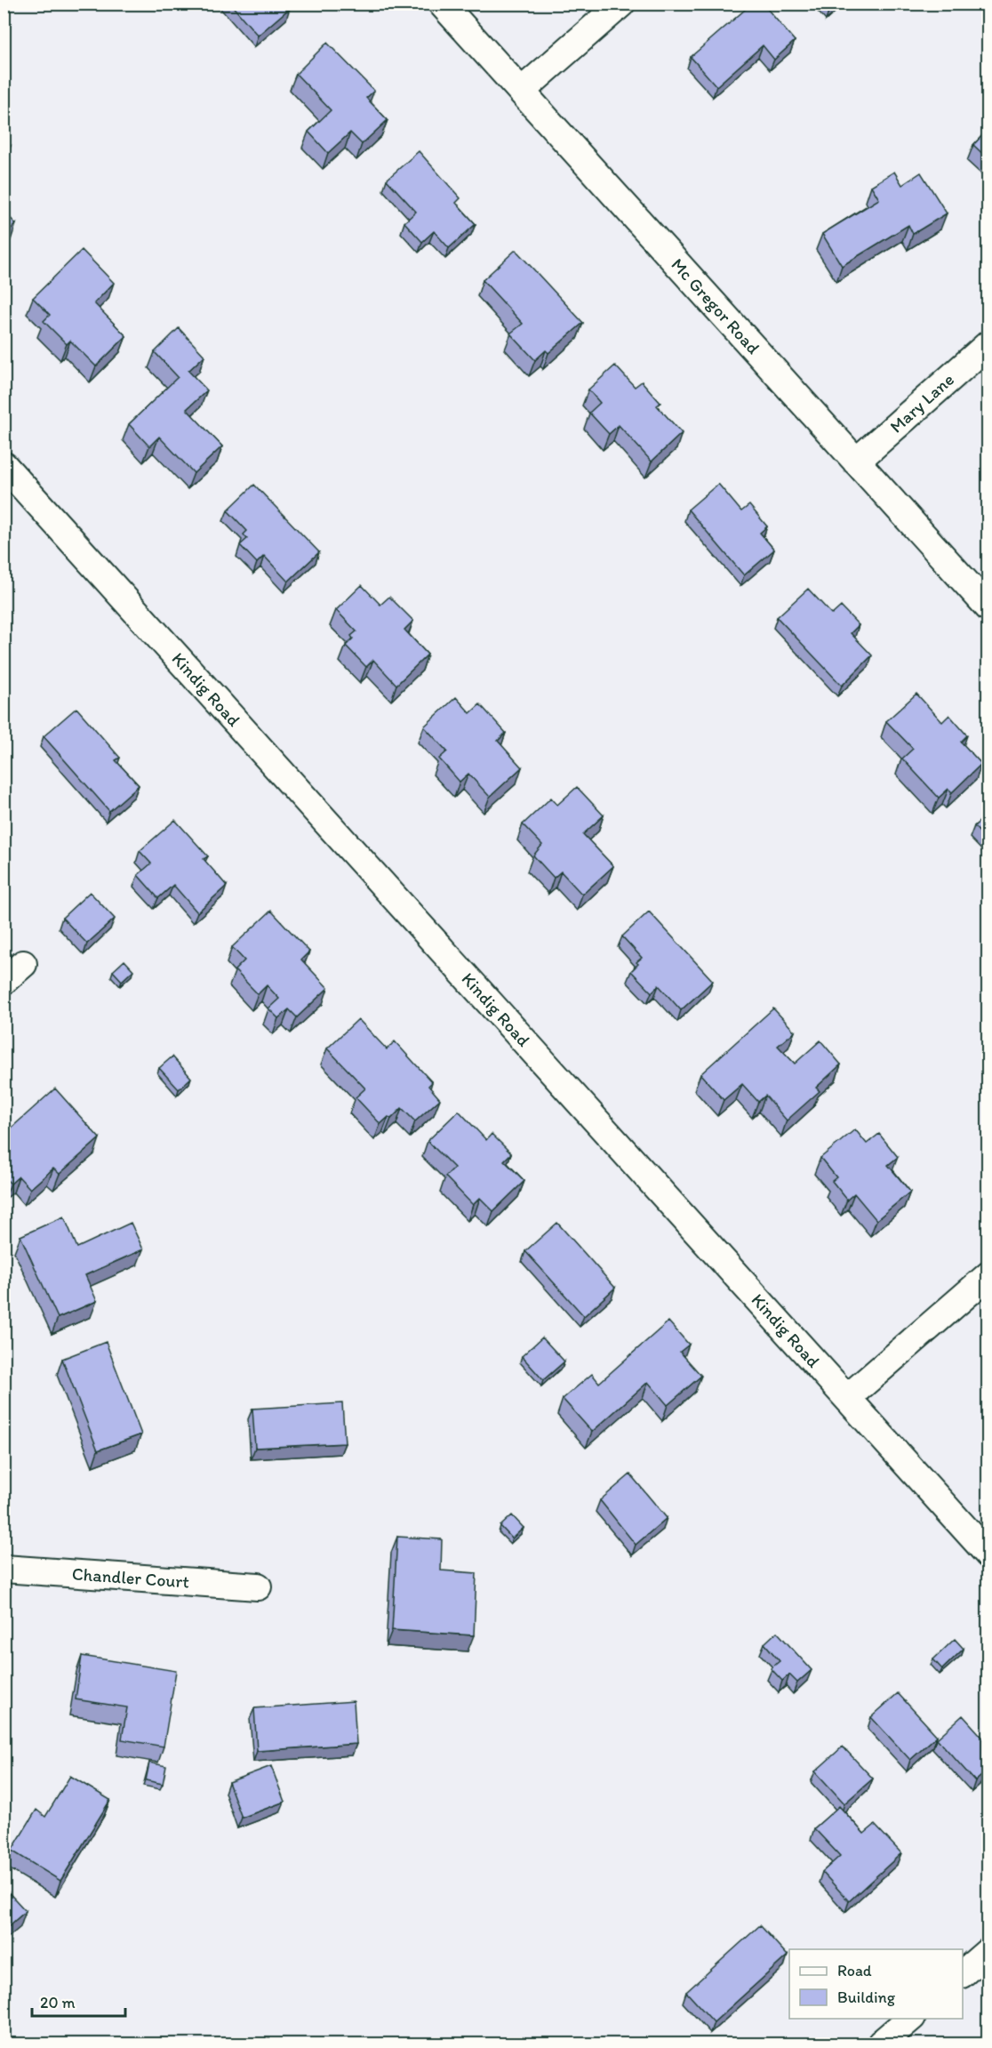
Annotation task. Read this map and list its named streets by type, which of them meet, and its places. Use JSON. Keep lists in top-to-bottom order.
{
  "streets": {
    "street": [
      "Mc Gregor Road",
      "Mary Lane",
      "Kindig Road",
      "Chandler Court"
    ]
  },
  "crossings": [
    ["Mc Gregor Road", "Mary Lane"]
  ],
  "legend": ["Road", "Building"],
  "scale_bar": "20 m"
}
